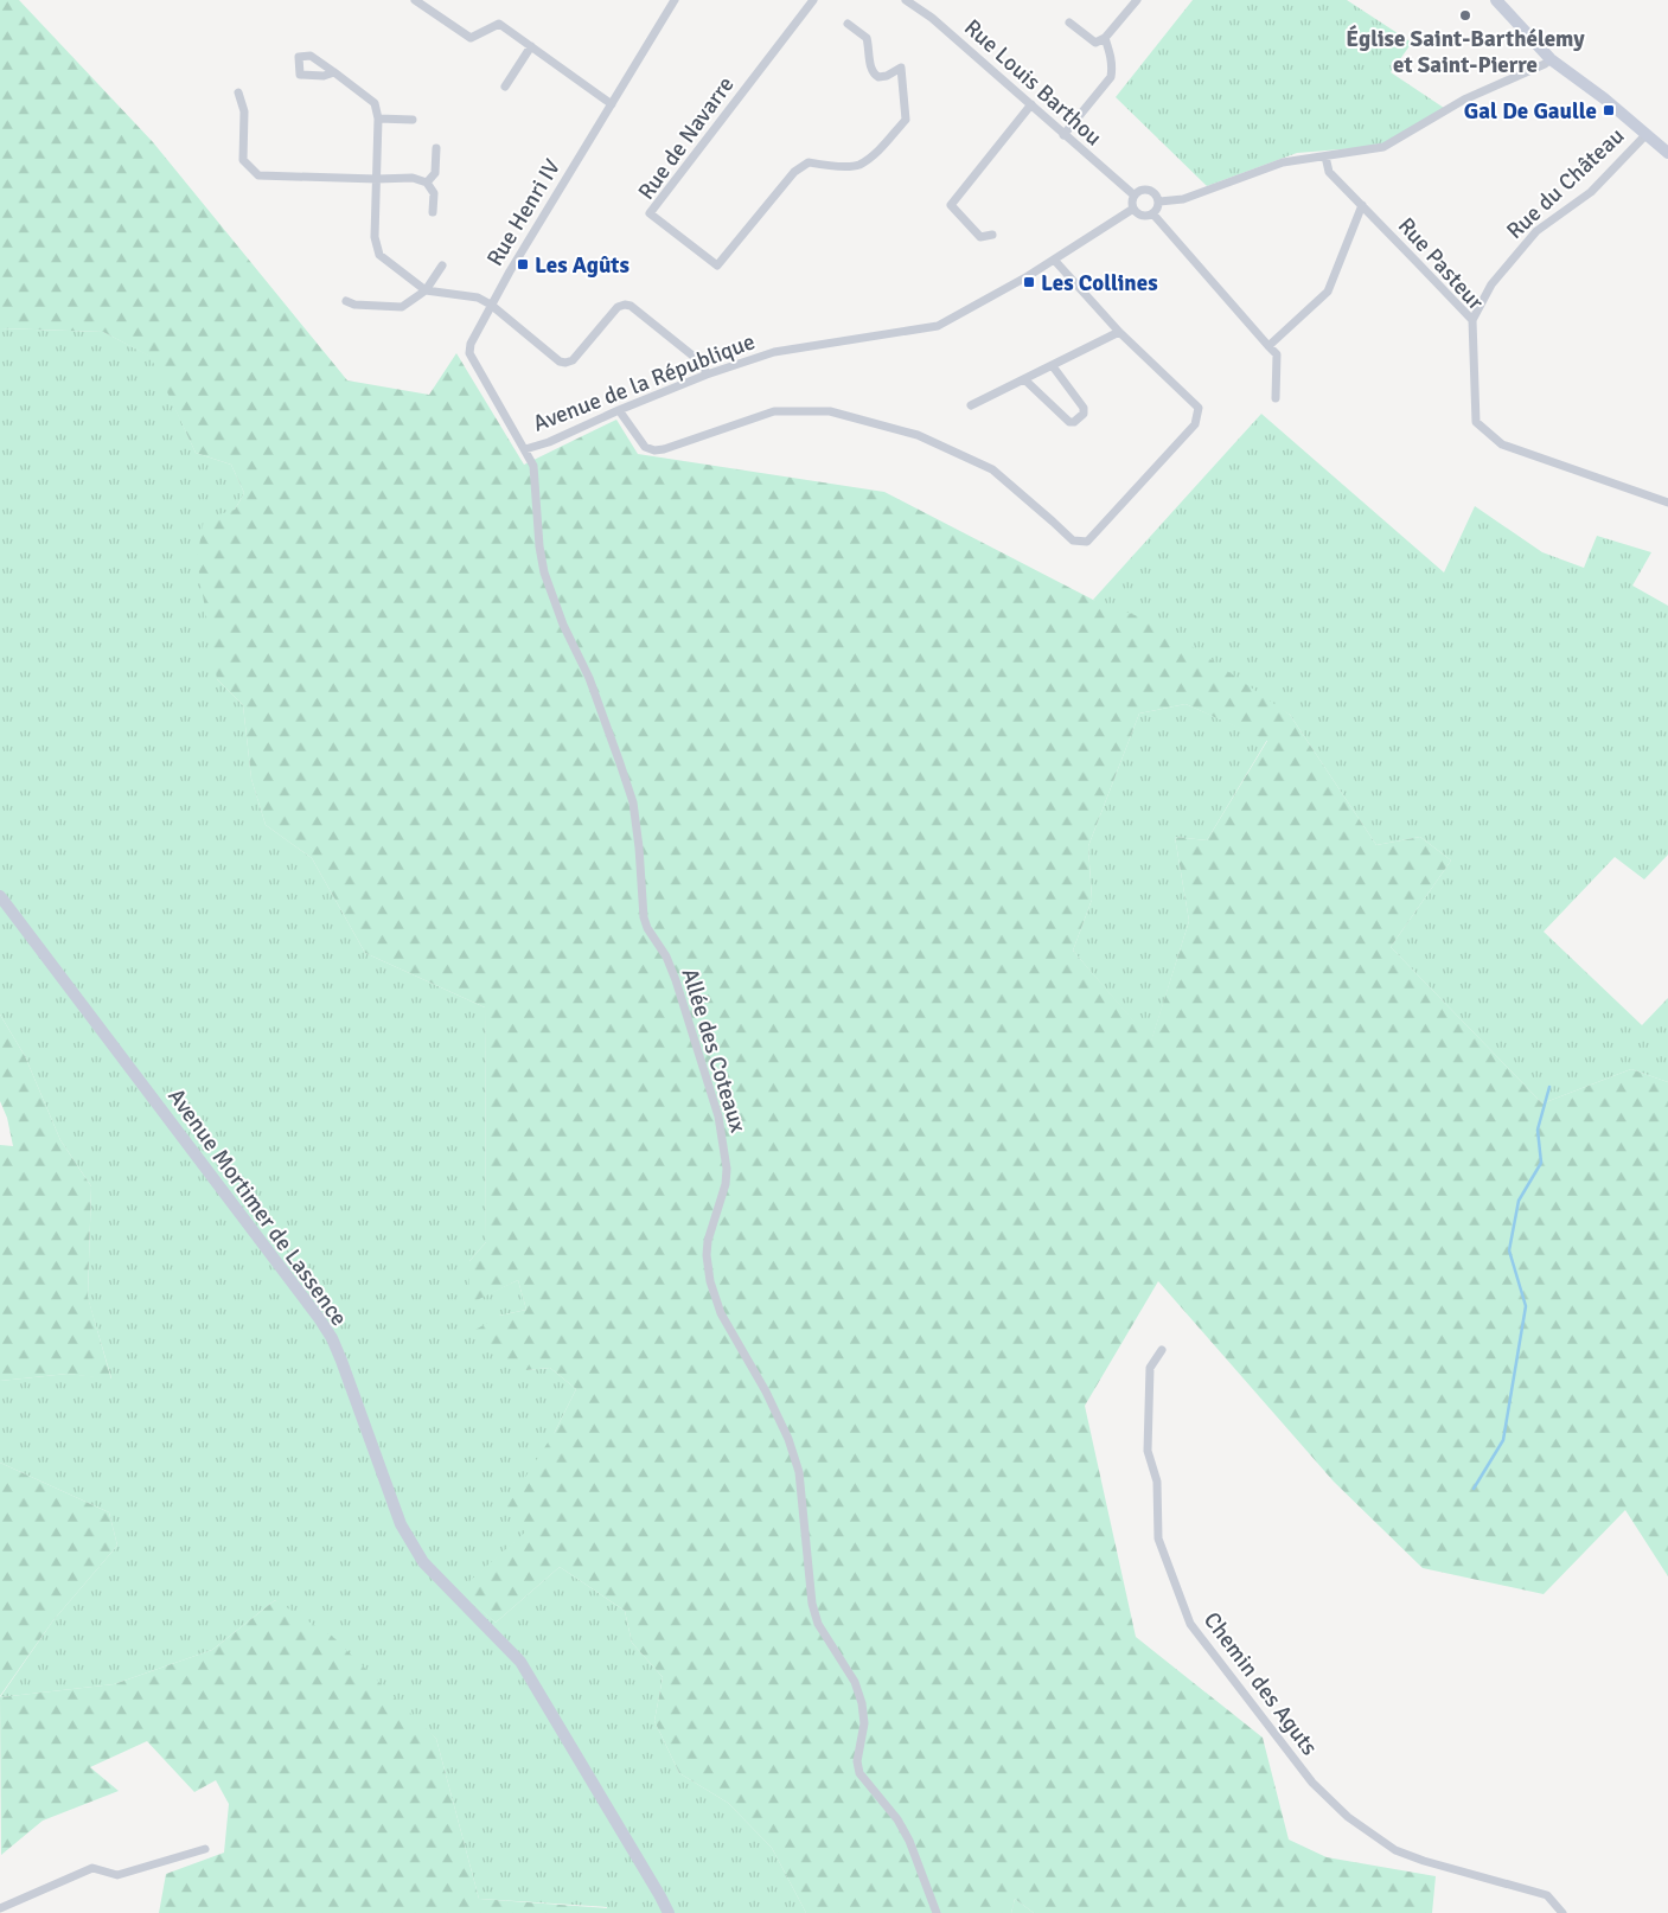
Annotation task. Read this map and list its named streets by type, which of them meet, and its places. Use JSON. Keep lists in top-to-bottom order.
{
  "streets": {
    "street": [
      "Rue Louis Barthou",
      "Rue de Navarre",
      "Rue du Château",
      "Rue Henri IV",
      "Rue Pasteur",
      "Avenue de la République",
      "Allée des Coteaux",
      "Avenue Mortimer de Lassence",
      "Chemin des Aguts"
    ]
  },
  "crossings": [
    ["Rue Louis Barthou", "Avenue de la République"],
    ["Rue du Château", "Rue Pasteur"],
    ["Rue Henri IV", "Avenue de la République"],
    ["Rue Henri IV", "Allée des Coteaux"],
    ["Avenue de la République", "Allée des Coteaux"]
  ],
  "places": {
    "other": ["Église Saint-Barthélemy et Saint-Pierre"],
    "transit": ["Gal De Gaulle", "Les Agûts", "Les Collines"]
  }
}
